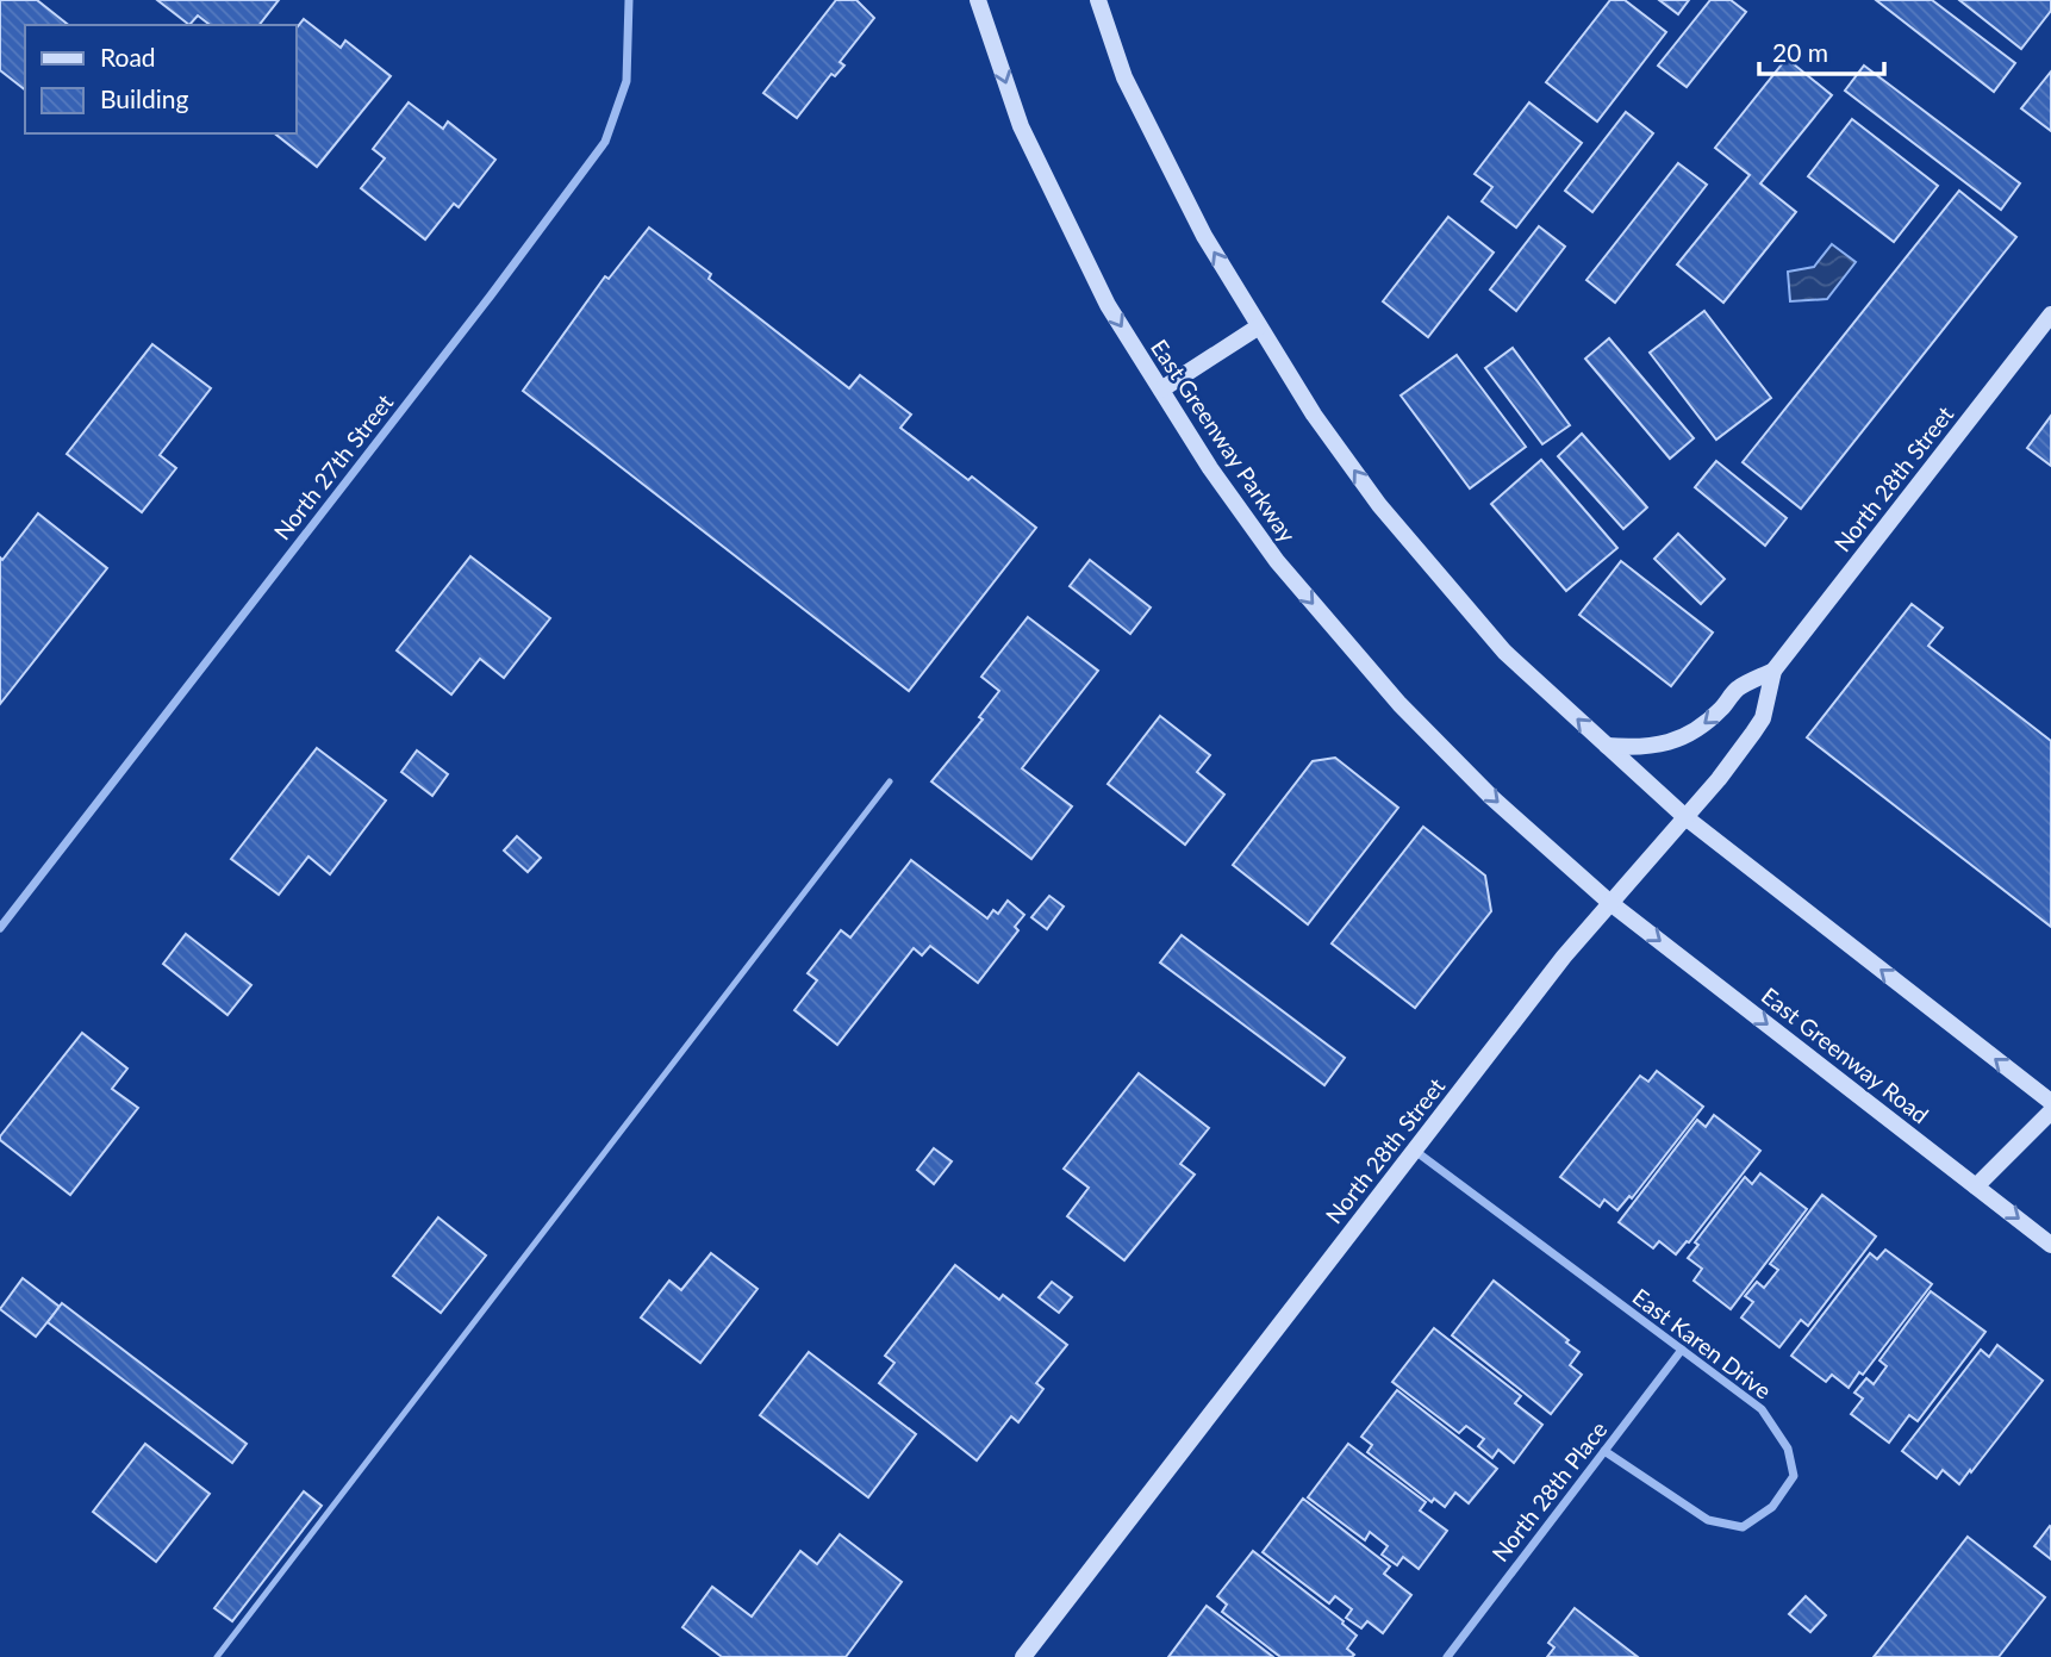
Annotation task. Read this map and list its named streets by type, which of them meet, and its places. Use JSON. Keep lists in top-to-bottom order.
{
  "streets": {
    "main road": ["East Greenway Parkway", "North 28th Street", "East Greenway Road"],
    "street": ["North 27th Street", "East Karen Drive", "North 28th Place"]
  },
  "crossings": [
    ["East Greenway Parkway", "North 28th Street"],
    ["East Greenway Parkway", "East Greenway Road"],
    ["North 28th Street", "East Greenway Road"],
    ["North 28th Street", "East Karen Drive"],
    ["East Karen Drive", "North 28th Place"]
  ],
  "legend": ["Road", "Building"],
  "scale_bar": "20 m"
}
